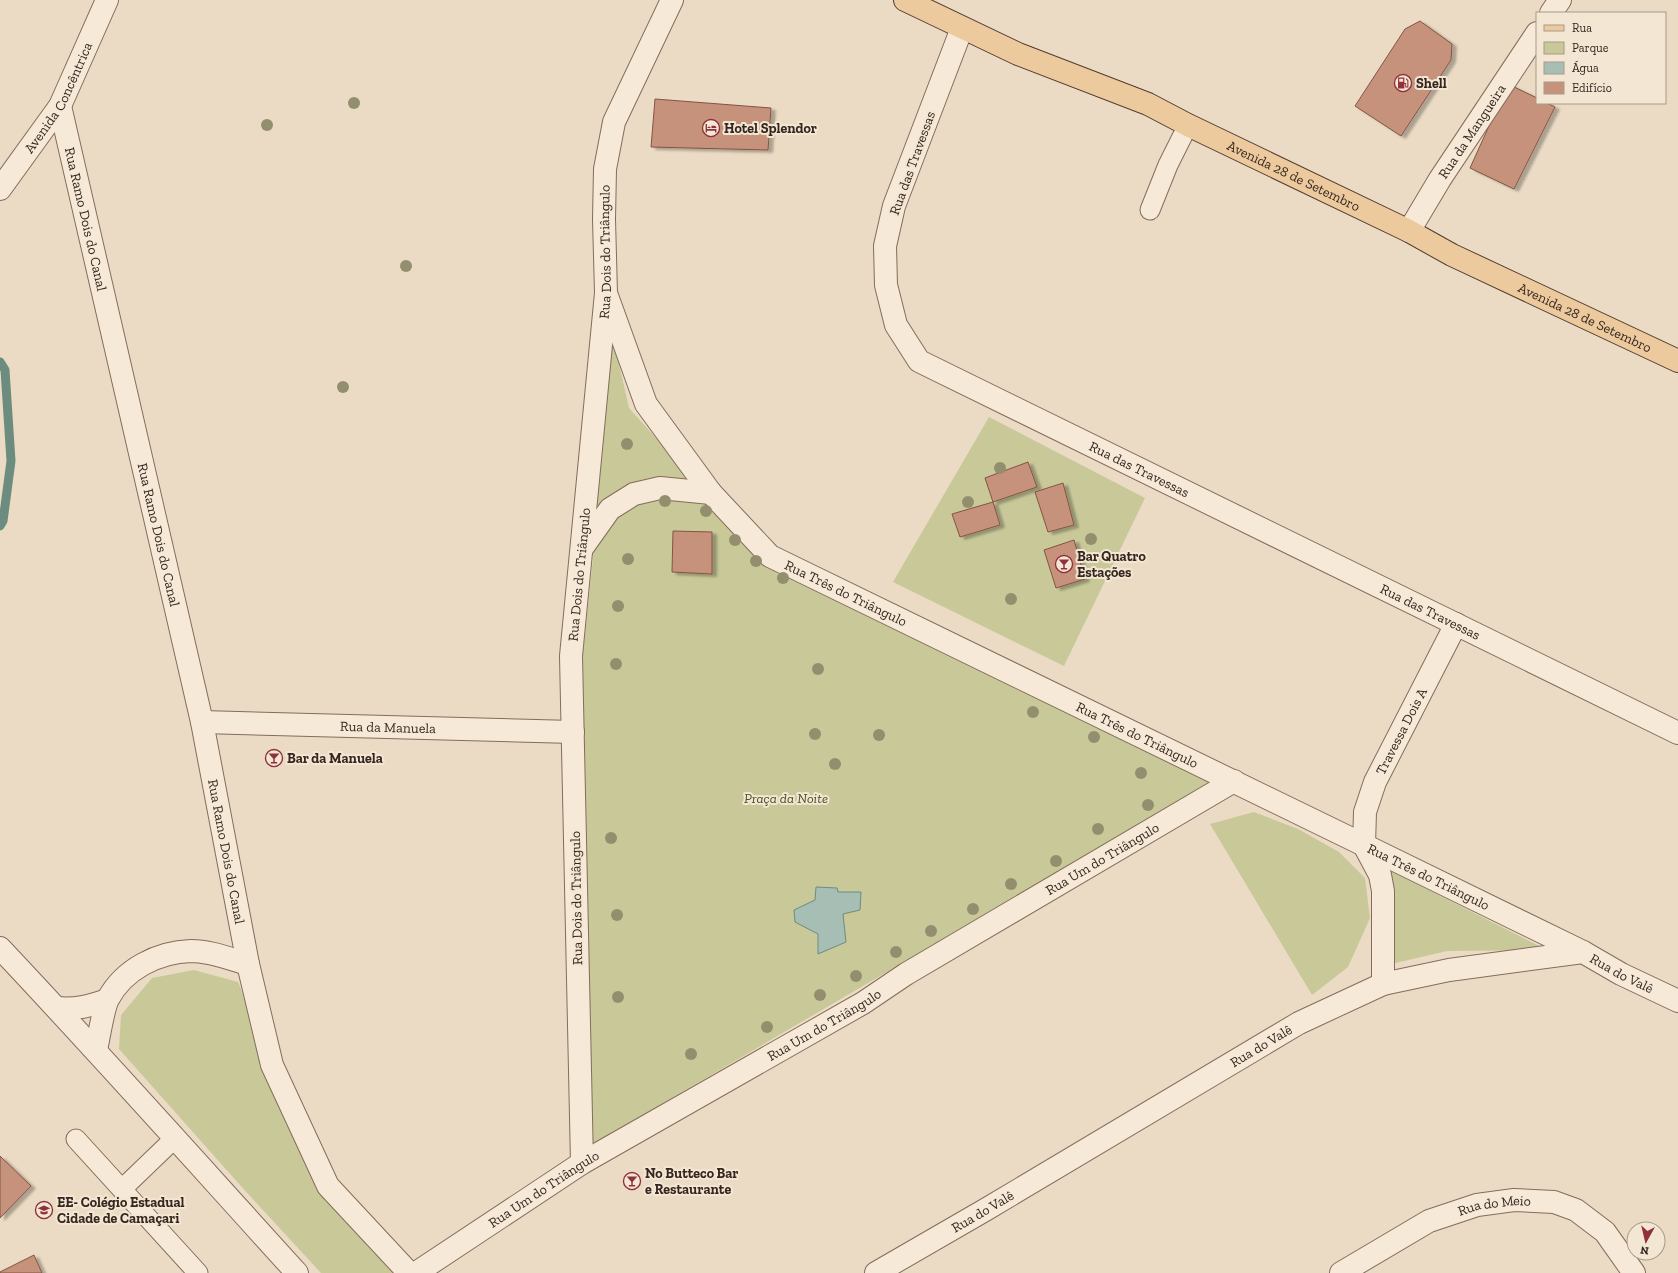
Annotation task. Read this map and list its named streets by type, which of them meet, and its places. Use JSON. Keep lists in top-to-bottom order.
{
  "streets": {
    "main road": ["Avenida 28 de Setembro"],
    "street": [
      "Avenida Concêntrica",
      "Rua da Mangueira",
      "Rua das Travessas",
      "Rua Ramo Dois do Canal",
      "Rua Dois do Triângulo",
      "Rua Três do Triângulo",
      "Rua da Manuela",
      "Travessa Dois A",
      "Rua Um do Triângulo",
      "Rua do Valê",
      "Rua do Meio"
    ]
  },
  "crossings": [
    ["Avenida Concêntrica", "Rua Ramo Dois do Canal"],
    ["Rua da Mangueira", "Avenida 28 de Setembro"],
    ["Rua das Travessas", "Avenida 28 de Setembro"],
    ["Rua das Travessas", "Travessa Dois A"],
    ["Rua Ramo Dois do Canal", "Rua da Manuela"],
    ["Rua Dois do Triângulo", "Rua Três do Triângulo"],
    ["Rua Dois do Triângulo", "Rua da Manuela"],
    ["Rua Dois do Triângulo", "Rua Um do Triângulo"],
    ["Rua Três do Triângulo", "Travessa Dois A"],
    ["Rua Três do Triângulo", "Rua Um do Triângulo"],
    ["Rua Três do Triângulo", "Rua do Valê"]
  ],
  "parks": ["Praça da Noite"],
  "places": {
    "fuel station": ["Shell"],
    "hotel": ["Hotel Splendor"],
    "bar": ["Bar Quatro Estações", "Bar da Manuela", "No Butteco Bar e Restaurante"],
    "school or university": ["EE- Colégio Estadual Cidade de Camaçari"]
  },
  "legend": [
    "Rua",
    "Parque",
    "Água",
    "Edifício"
  ],
  "north": "bottom"
}
